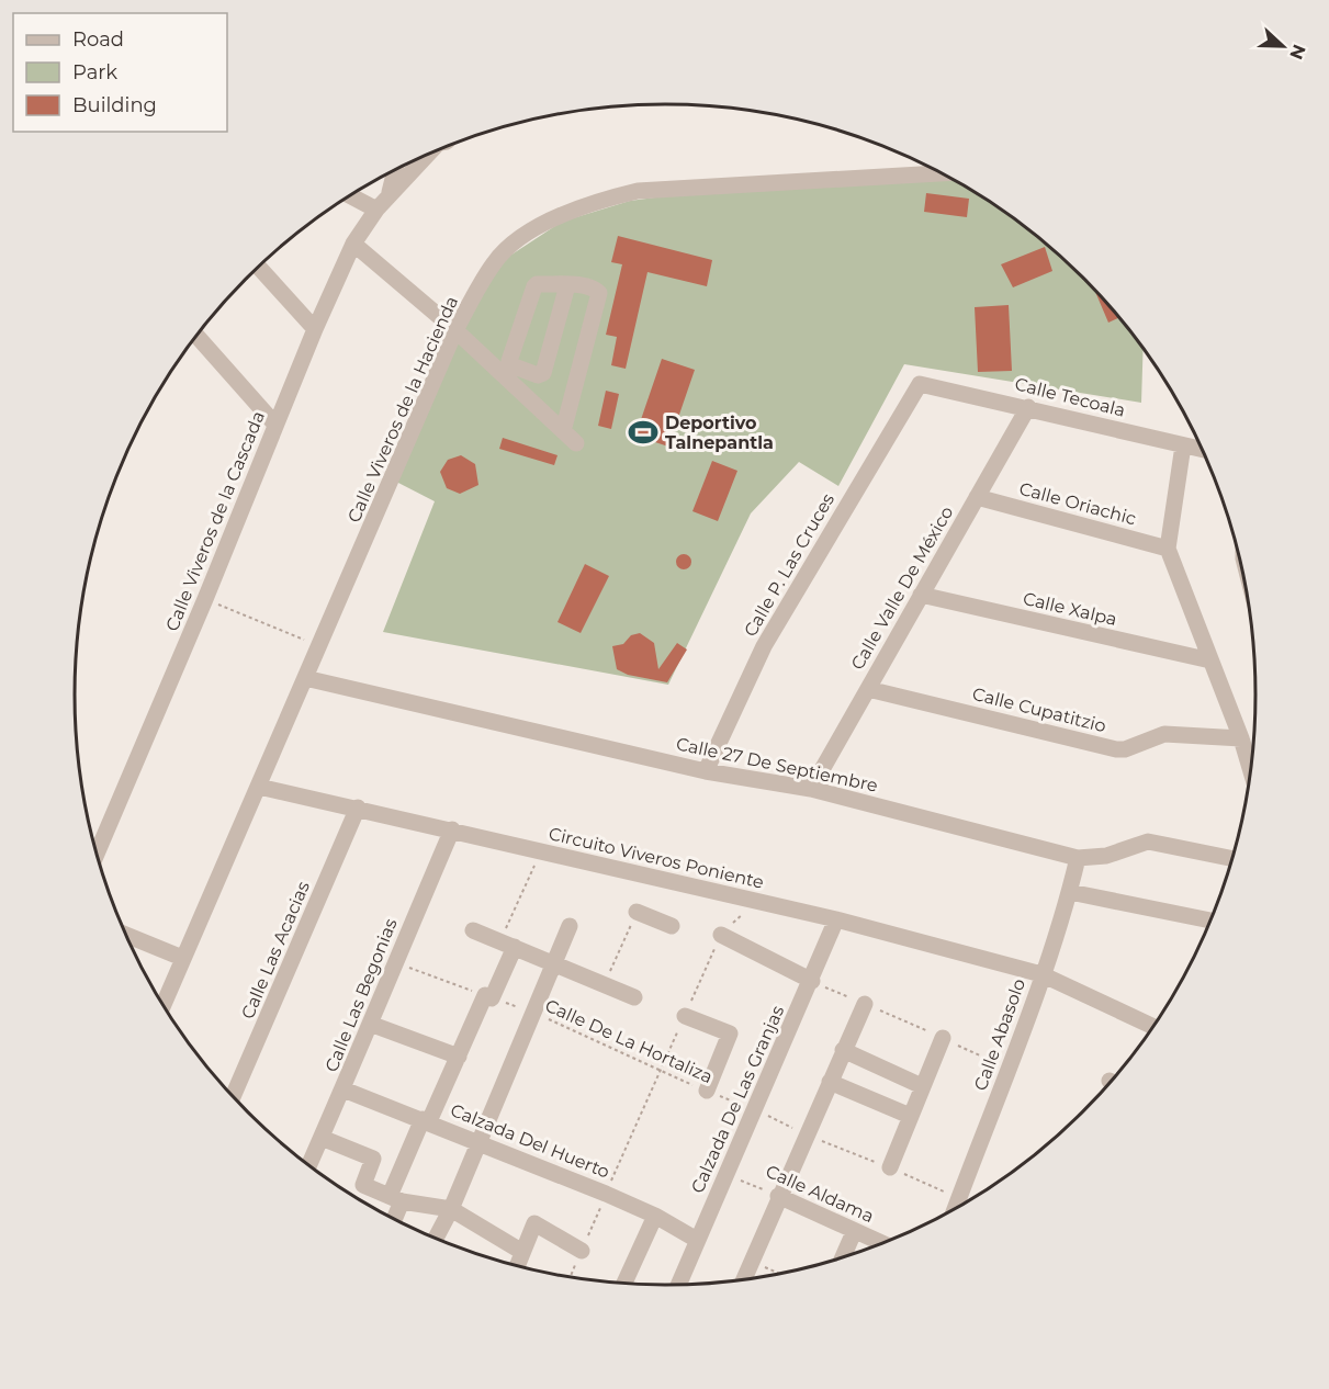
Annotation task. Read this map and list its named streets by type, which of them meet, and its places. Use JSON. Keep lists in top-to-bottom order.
{
  "streets": {
    "street": [
      "Calle Tecoala",
      "Calle Viveros de la Hacienda",
      "Calle Oriachic",
      "Calle Viveros de la Cascada",
      "Calle P. Las Cruces",
      "Calle Valle De México",
      "Calle Xalpa",
      "Calle Cupatitzio",
      "Calle 27 De Septiembre",
      "Circuito Viveros Poniente",
      "Calle Las Acacias",
      "Calle Las Begonias",
      "Calle Abasolo",
      "Calzada De Las Granjas",
      "Calzada Del Huerto",
      "Calle Aldama"
    ],
    "path": ["Calle De La Hortaliza"]
  },
  "crossings": [
    ["Calle Tecoala", "Calle P. Las Cruces"],
    ["Calle Tecoala", "Calle Valle De México"],
    ["Calle Viveros de la Hacienda", "Calle 27 De Septiembre"],
    ["Calle Viveros de la Hacienda", "Circuito Viveros Poniente"],
    ["Calle Oriachic", "Calle Valle De México"],
    ["Calle P. Las Cruces", "Calle 27 De Septiembre"],
    ["Calle Valle De México", "Calle Xalpa"],
    ["Calle Valle De México", "Calle Cupatitzio"],
    ["Calle Valle De México", "Calle 27 De Septiembre"],
    ["Calle 27 De Septiembre", "Calle Abasolo"],
    ["Circuito Viveros Poniente", "Calle Las Acacias"],
    ["Circuito Viveros Poniente", "Calle Las Begonias"],
    ["Circuito Viveros Poniente", "Calle Abasolo"],
    ["Circuito Viveros Poniente", "Calzada De Las Granjas"],
    ["Calle Las Begonias", "Calle De La Hortaliza"],
    ["Calle Las Begonias", "Calzada Del Huerto"],
    ["Calle Abasolo", "Calle De La Hortaliza"],
    ["Calle De La Hortaliza", "Calzada De Las Granjas"],
    ["Calzada De Las Granjas", "Calzada Del Huerto"],
    ["Calzada De Las Granjas", "Calle Aldama"]
  ],
  "places": {
    "sports": ["Deportivo Talnepantla"]
  },
  "legend": ["Road", "Park", "Building"],
  "north": "right"
}
